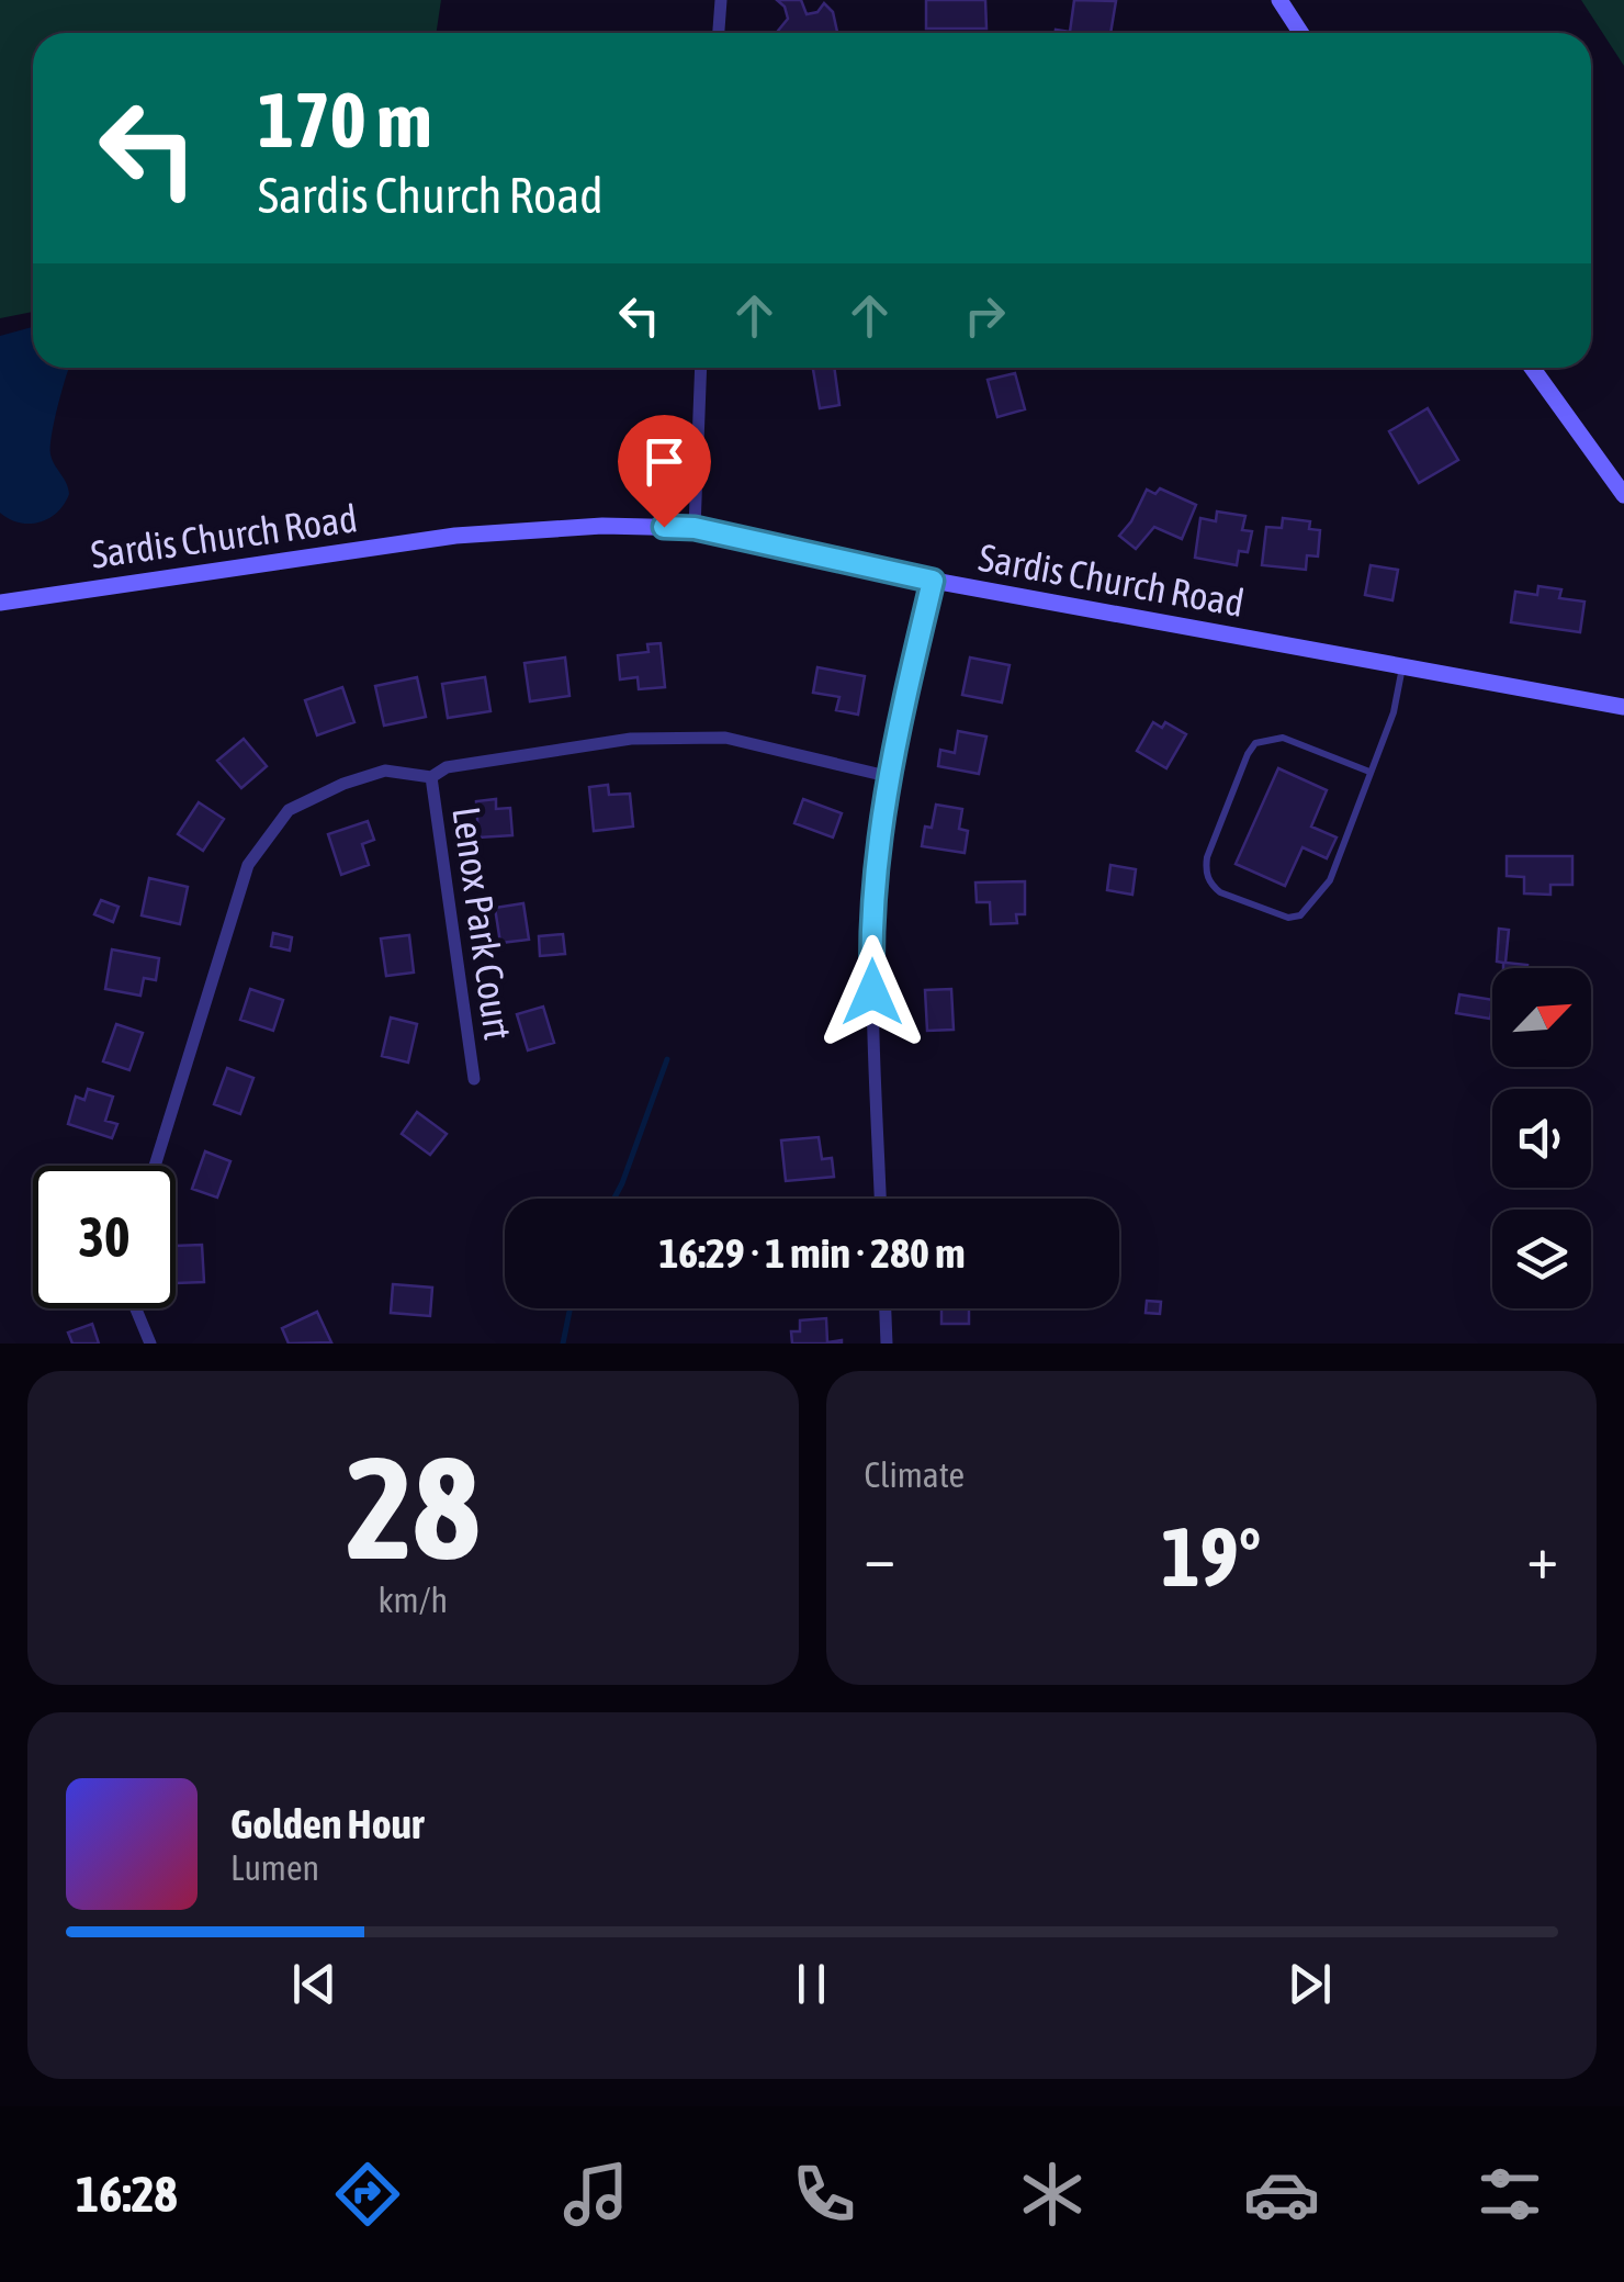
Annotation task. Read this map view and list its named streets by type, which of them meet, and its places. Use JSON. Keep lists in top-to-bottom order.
{
  "streets": {
    "street": ["Sardis Church Road", "Lenox Park Court"]
  },
  "north": "top right",
  "page": {
    "turn": ["170 m", "Sardis Church Road"],
    "limit": "30",
    "trip": "16:29 · 1 min · 280 m",
    "tile": [
      ["28", "km/h"],
      "Climate"
    ],
    "heat": ["−", "19°", "+"],
    "song": ["Golden Hour", "Lumen"],
    "tabs": "16:28"
  }
}
